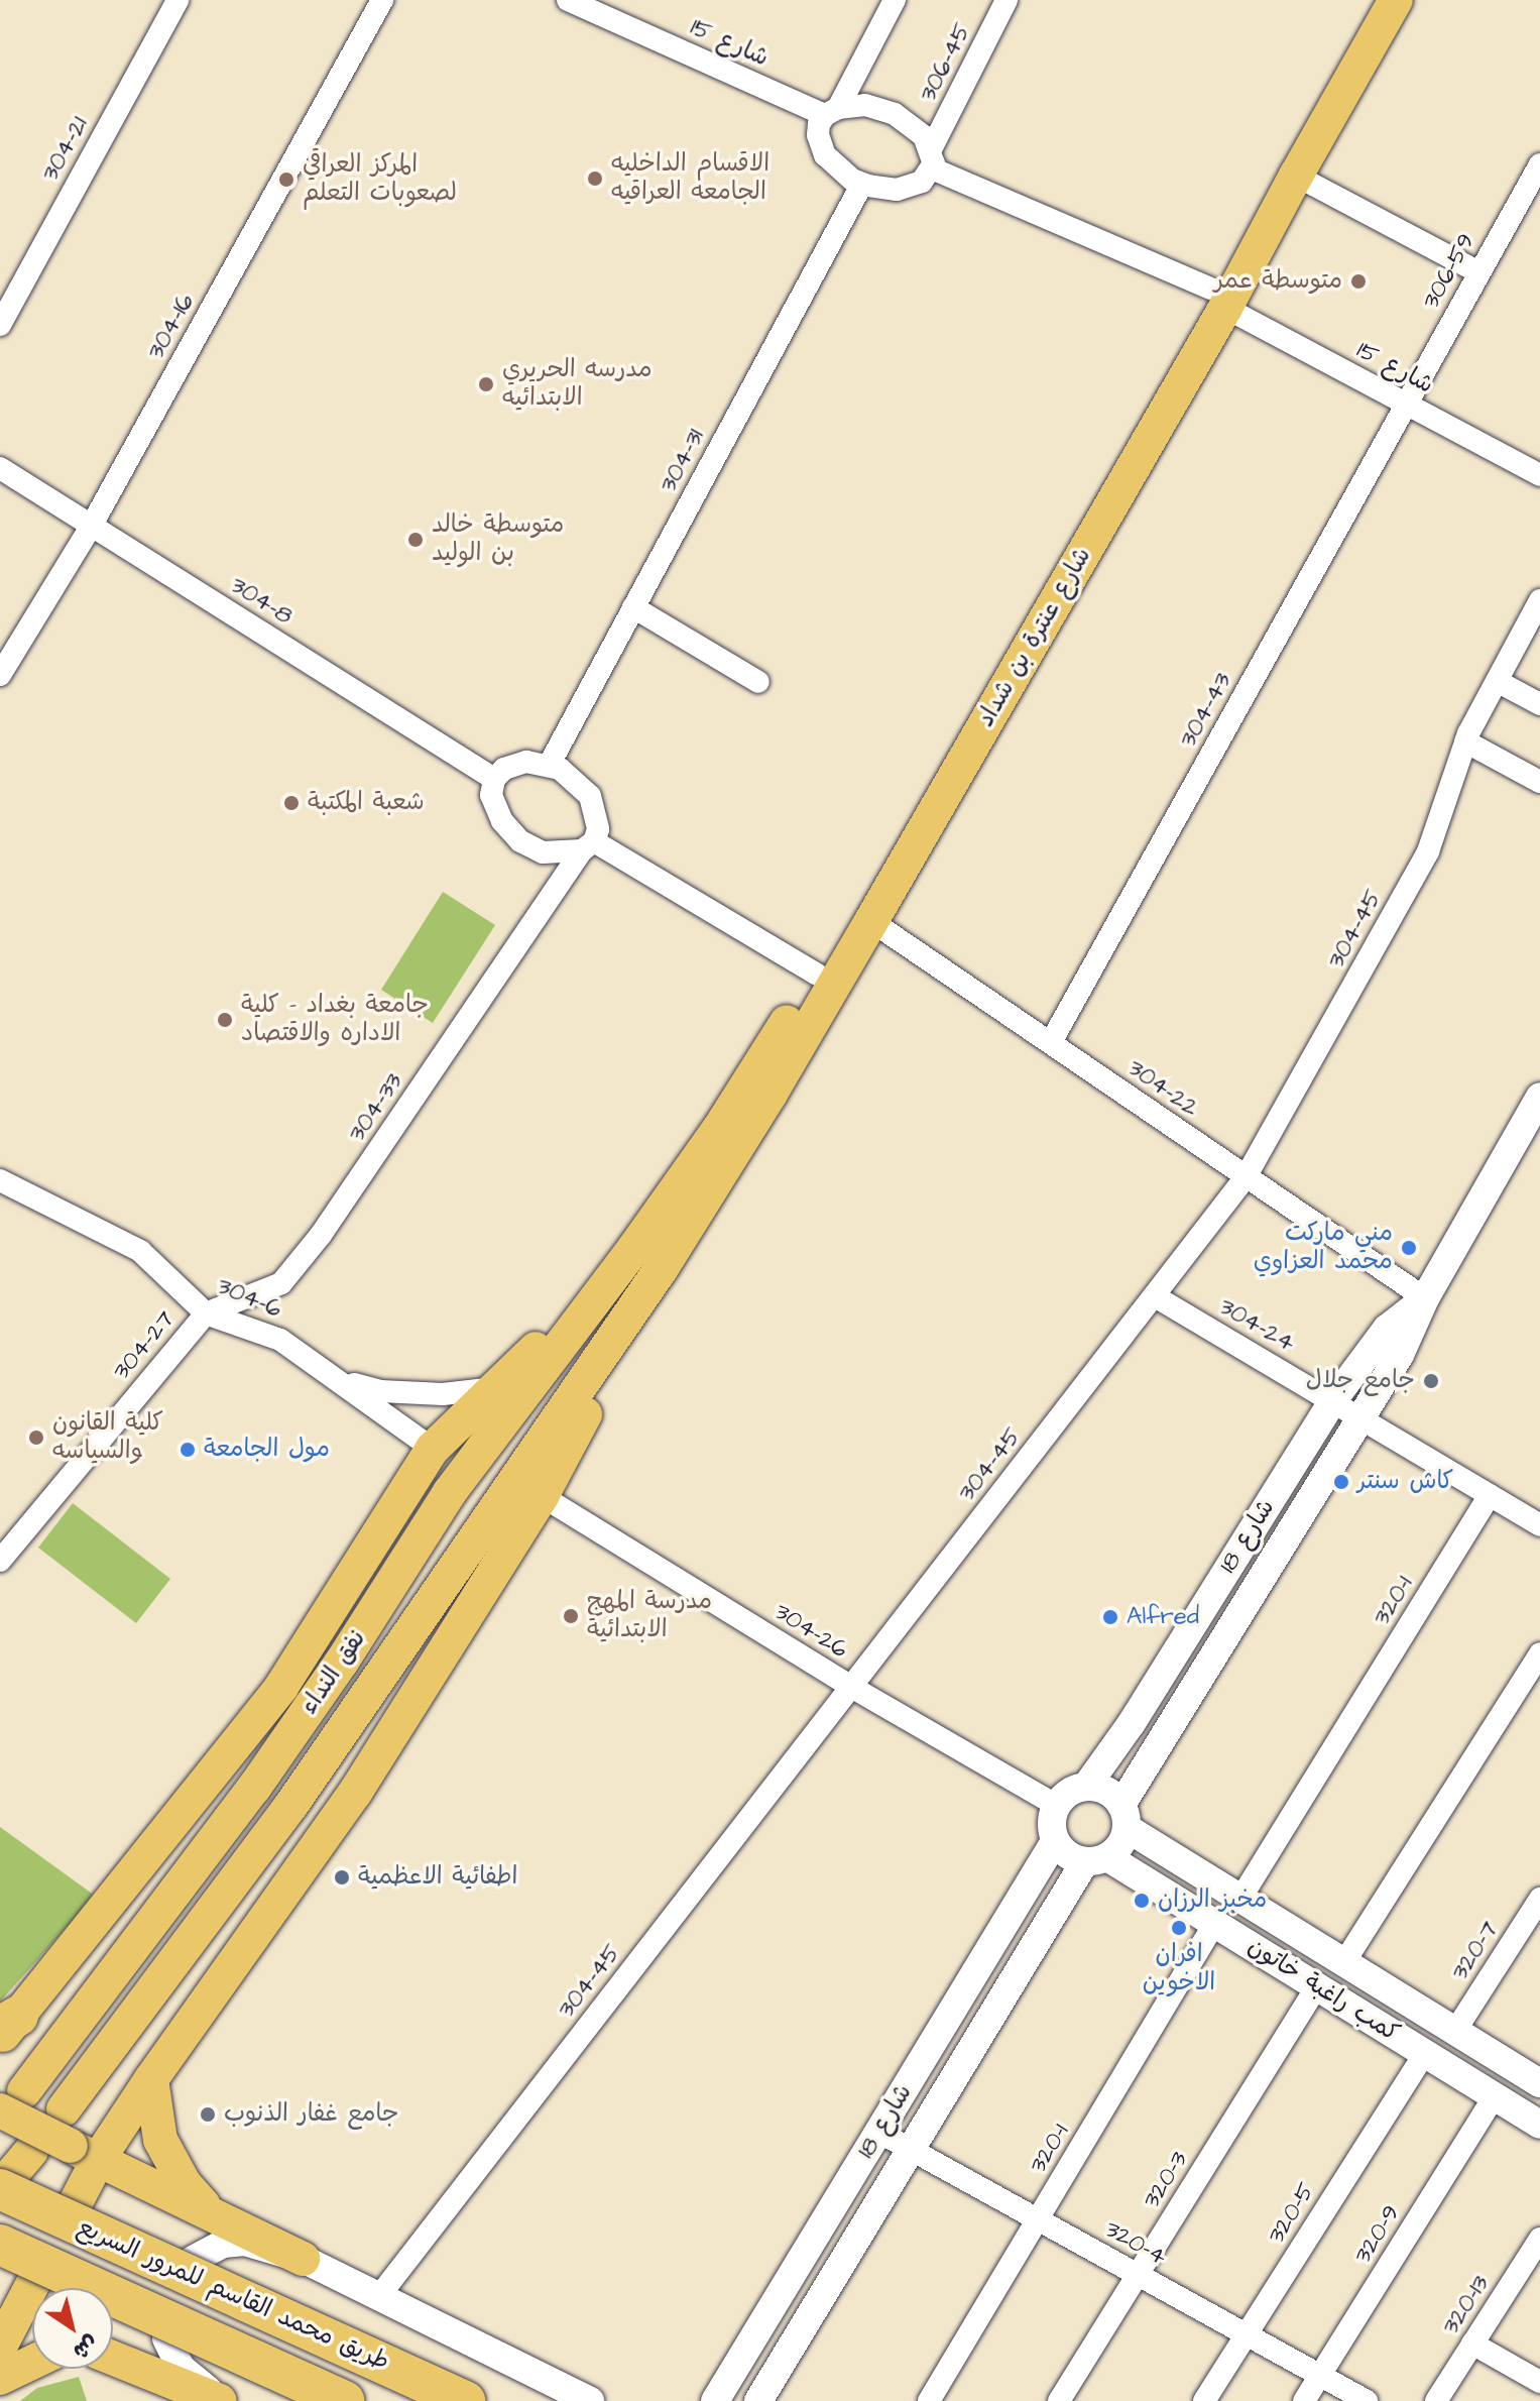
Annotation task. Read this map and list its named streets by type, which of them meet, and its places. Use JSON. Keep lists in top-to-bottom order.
{
  "streets": {
    "highway": ["طريق محمد القاسم للمرور السريع"],
    "main road": ["شارع عنترة بن شداد", "نفق النداء"],
    "street": [
      "شارع 15",
      "306-45",
      "304-21",
      "306-59",
      "304-16",
      "304-31",
      "304-8",
      "304-43",
      "304-45",
      "304-22",
      "304-33",
      "304-6",
      "304-24",
      "304-27",
      "شارع 18",
      "320-1",
      "304-26",
      "320-7",
      "كمب راغبة خاتون",
      "320-3",
      "320-5",
      "320-9",
      "320-4",
      "320-13"
    ]
  },
  "crossings": [
    ["شارع 15", "306-45"],
    ["شارع 15", "306-59"],
    ["شارع 15", "304-31"],
    ["شارع 15", "شارع عنترة بن شداد"],
    ["شارع 15", "304-43"],
    ["306-45", "304-31"],
    ["306-59", "304-43"],
    ["304-16", "304-8"],
    ["304-31", "304-8"],
    ["304-31", "304-33"],
    ["304-8", "304-33"],
    ["شارع عنترة بن شداد", "304-22"],
    ["شارع عنترة بن شداد", "نفق النداء"],
    ["304-43", "304-22"],
    ["304-45", "304-22"],
    ["304-45", "304-24"],
    ["304-45", "304-26"],
    ["304-22", "شارع 18"],
    ["304-33", "304-6"],
    ["304-33", "304-27"],
    ["304-6", "304-27"],
    ["304-24", "شارع 18"],
    ["304-24", "320-1"],
    ["شارع 18", "304-26"],
    ["شارع 18", "كمب راغبة خاتون"],
    ["شارع 18", "320-4"],
    ["320-1", "كمب راغبة خاتون"],
    ["320-1", "320-4"],
    ["304-26", "كمب راغبة خاتون"],
    ["320-7", "كمب راغبة خاتون"],
    ["كمب راغبة خاتون", "320-3"],
    ["كمب راغبة خاتون", "320-5"],
    ["كمب راغبة خاتون", "320-9"],
    ["320-3", "320-4"],
    ["320-5", "320-4"],
    ["320-9", "320-4"]
  ],
  "places": [
    "الاقسام الداخليه الجامعه العراقيه",
    "المركز العراقي لصعوبات التعلم",
    "متوسطة عمر",
    "مدرسه الحريري الابتدائيه",
    "متوسطة خالد بن الوليد",
    "شعبة المكتبة",
    "جامعة بغداد - كلية الاداره والاقتصاد",
    "مني ماركت محمد العزاوي",
    "جامع جلال",
    "كلية القانون والسياسه",
    "مول الجامعة",
    "كاش سنتر",
    "مدرسة المهج الابتدائية",
    "Alfred",
    "اطفائية الاعظمية",
    "مخبز الرزان",
    "افران الاخوين",
    "جامع غفار الذنوب"
  ],
  "north": "bottom right"
}
